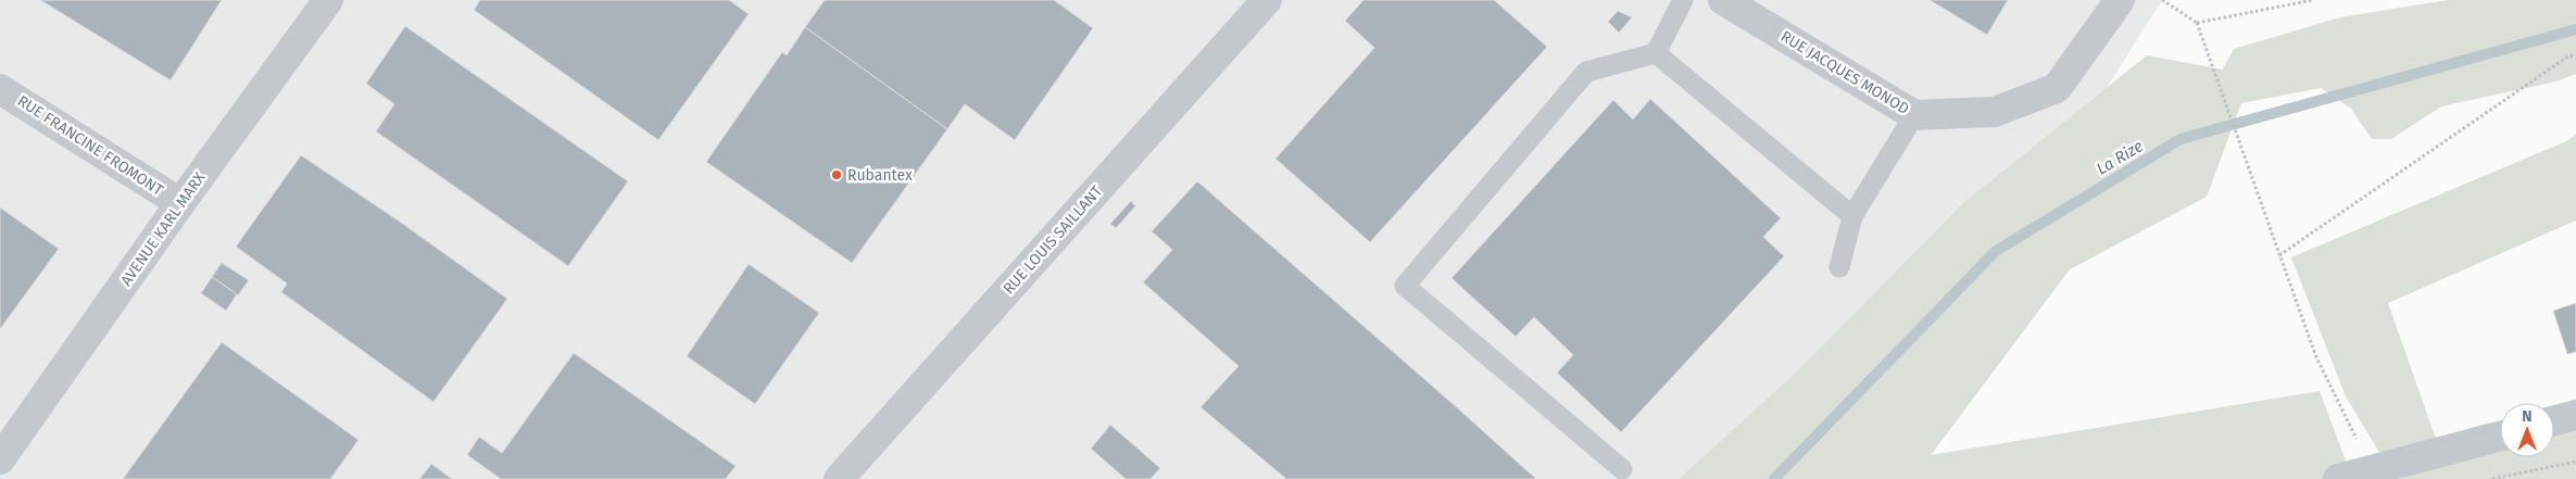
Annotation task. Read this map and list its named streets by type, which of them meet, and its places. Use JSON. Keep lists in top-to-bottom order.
{
  "streets": {
    "street": [
      "RUE JACQUES MONOD",
      "RUE FRANCINE FROMONT",
      "AVENUE KARL MARX",
      "RUE LOUIS SAILLANT"
    ]
  },
  "crossings": [
    ["RUE FRANCINE FROMONT", "AVENUE KARL MARX"]
  ],
  "water": ["La Rize"],
  "places": ["Rubantex"],
  "north": "top"
}
